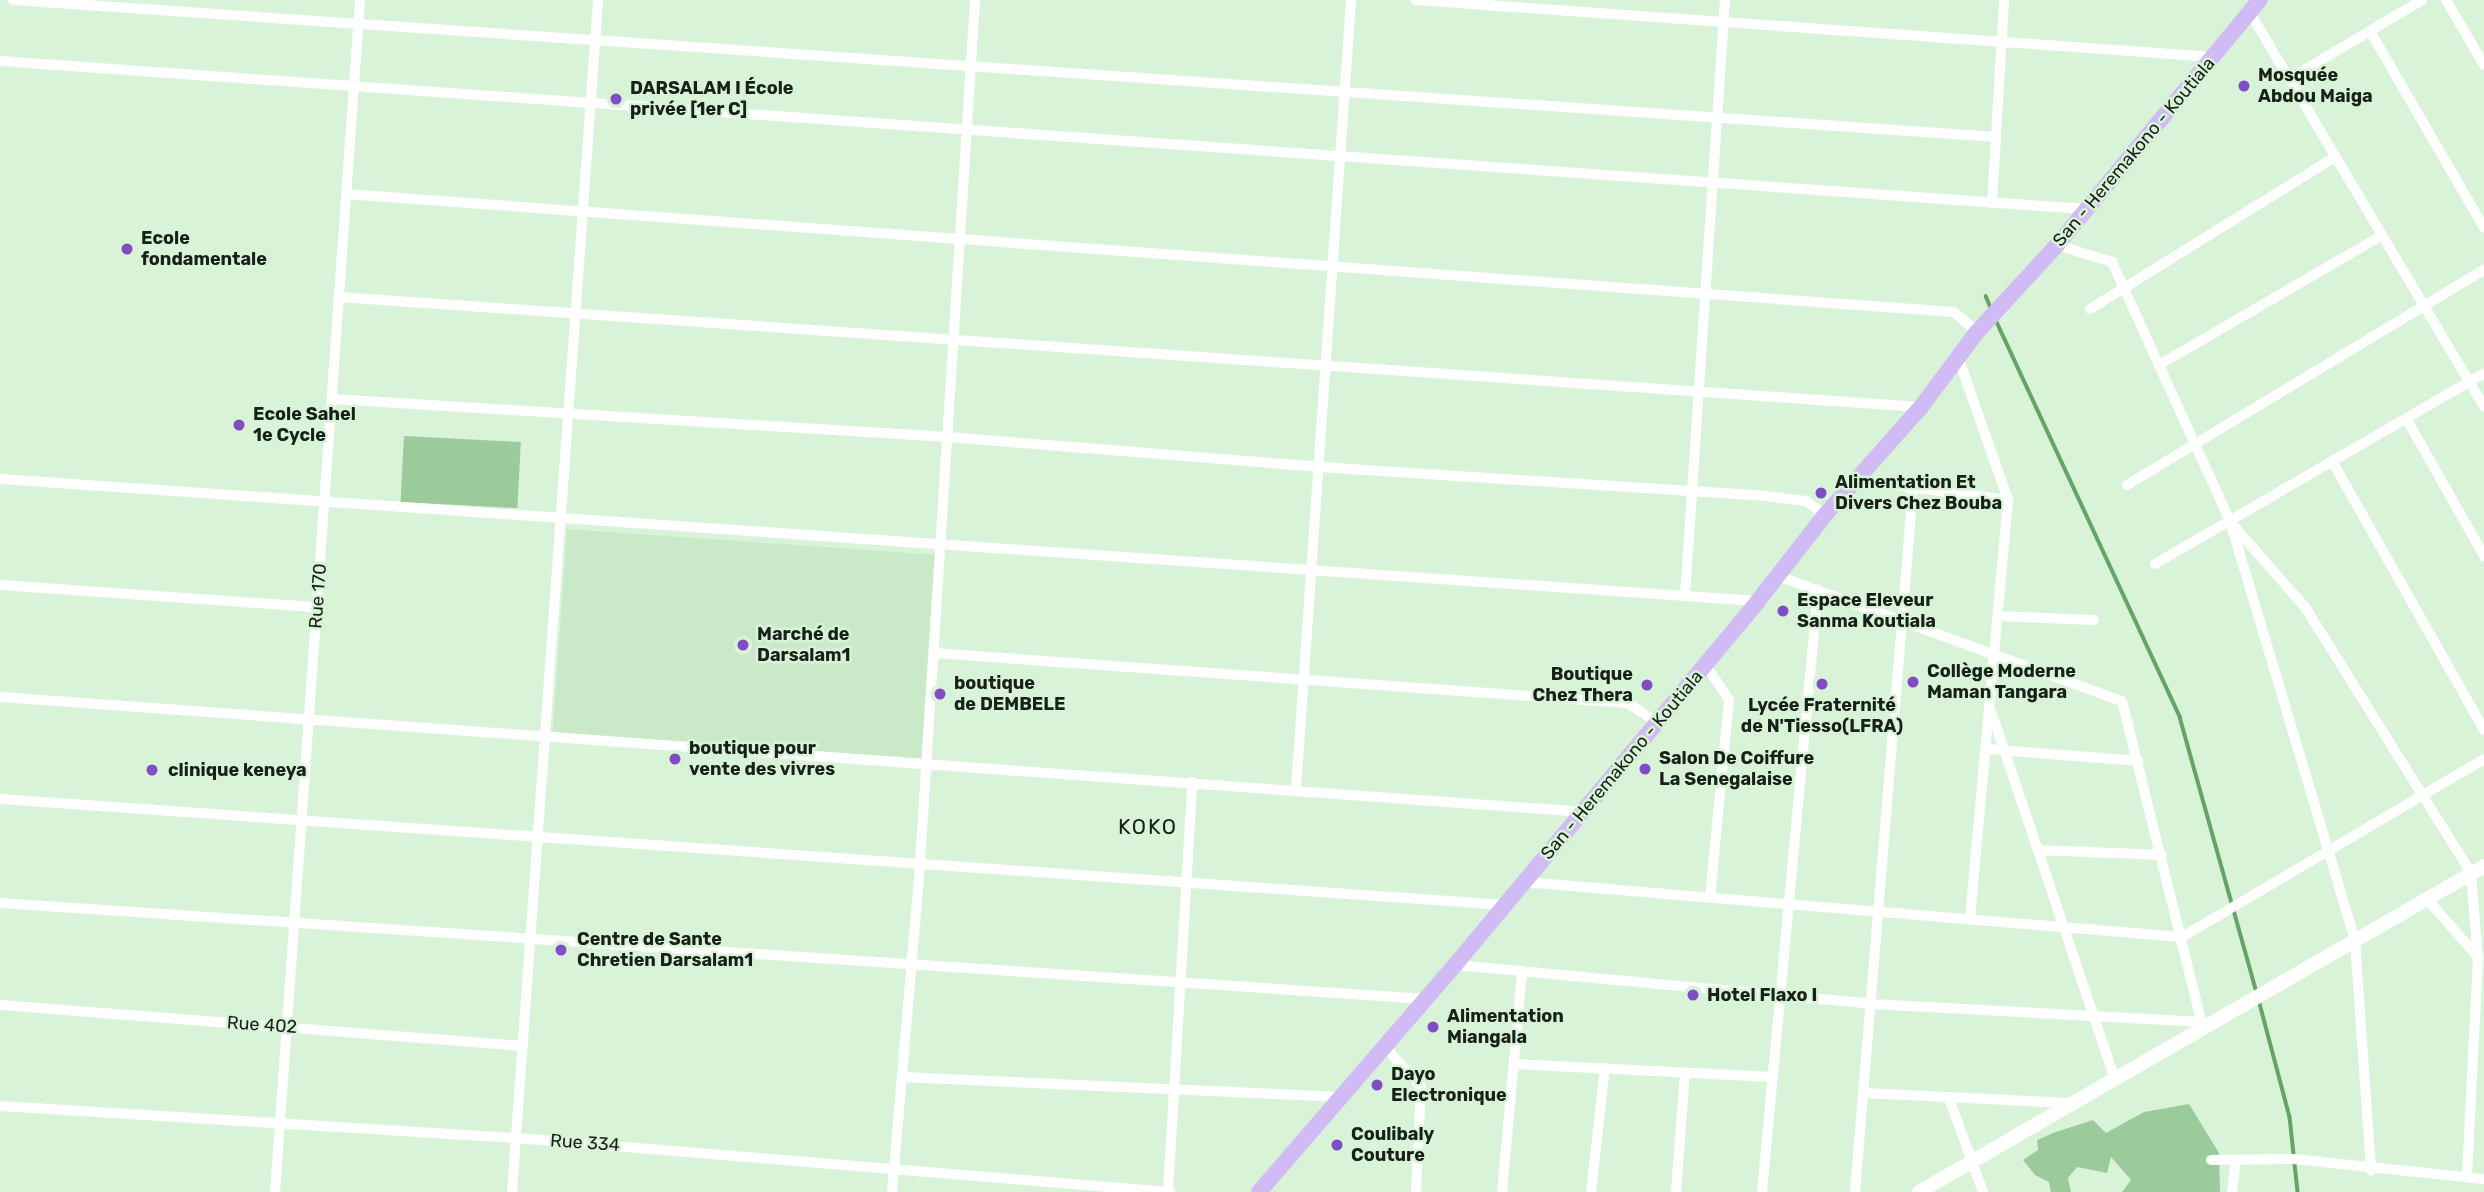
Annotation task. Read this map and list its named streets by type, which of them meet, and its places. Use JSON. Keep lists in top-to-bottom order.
{
  "streets": {
    "main road": ["San - Heremakono - Koutiala"],
    "street": ["Rue 170", "Rue 402", "Rue 334"]
  },
  "crossings": [
    ["Rue 170", "Rue 402"],
    ["Rue 170", "Rue 334"]
  ],
  "districts": ["KOKO"],
  "places": [
    "Mosquée Abdou Maiga",
    "DARSALAM I École privée [1er C]",
    "Ecole fondamentale",
    "Ecole Sahel 1e Cycle",
    "Alimentation Et Divers Chez Bouba",
    "Espace Eleveur Sanma Koutiala",
    "Marché de Darsalam1",
    "Collège Moderne Maman Tangara",
    "Lycée Fraternité de N'Tiesso(LFRA)",
    "Boutique Chez Thera",
    "boutique de DEMBELE",
    "boutique pour vente des vivres",
    "Salon De Coiffure La Senegalaise",
    "clinique keneya",
    "Centre de Sante Chretien Darsalam1",
    "Hotel Flaxo I",
    "Alimentation Miangala",
    "Dayo Electronique",
    "Coulibaly Couture"
  ]
}
